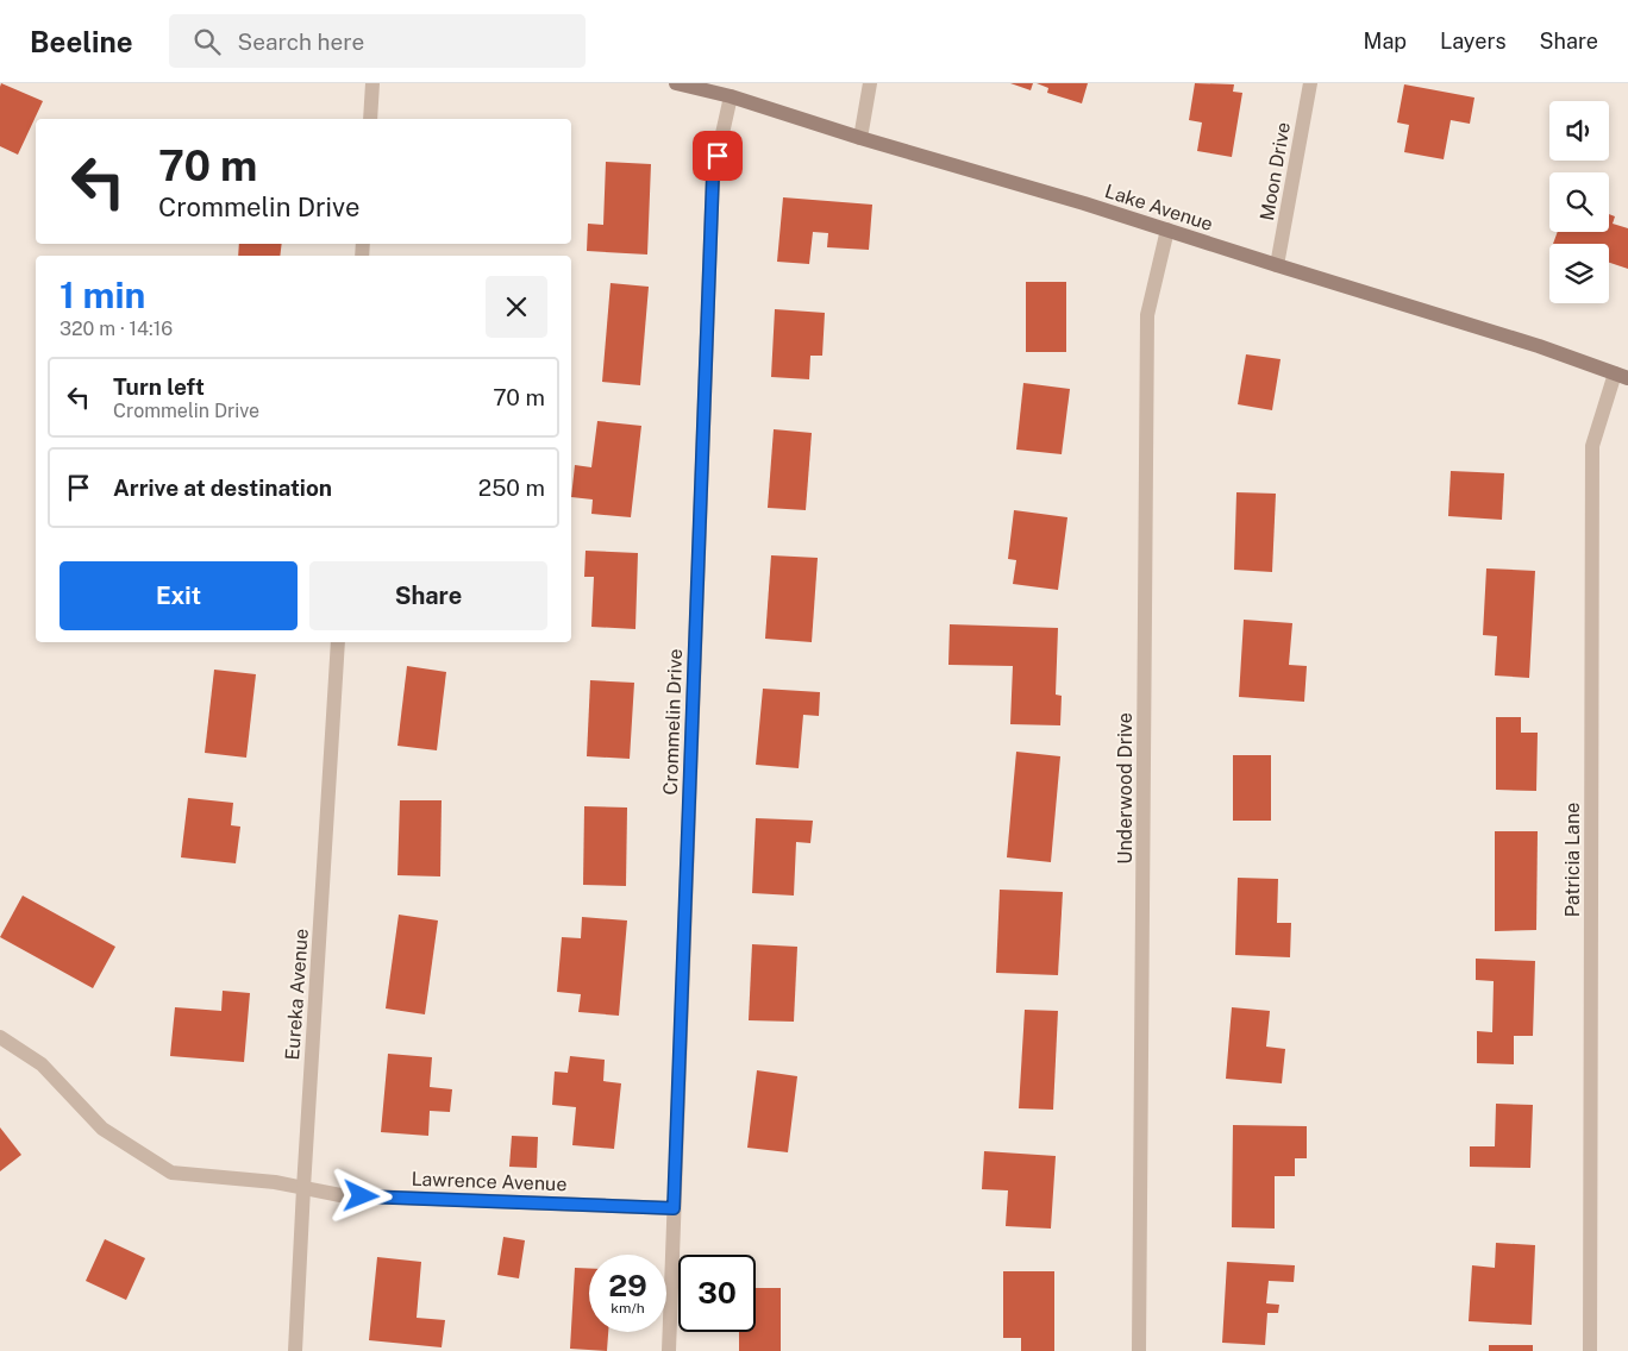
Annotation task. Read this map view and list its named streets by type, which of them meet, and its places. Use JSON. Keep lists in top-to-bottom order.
{
  "streets": {
    "main road": ["Lake Avenue"],
    "street": [
      "Moon Drive",
      "Crommelin Drive",
      "Underwood Drive",
      "Patricia Lane",
      "Eureka Avenue",
      "Lawrence Avenue"
    ]
  },
  "crossings": [
    ["Moon Drive", "Lake Avenue"],
    ["Lake Avenue", "Crommelin Drive"],
    ["Lake Avenue", "Underwood Drive"],
    ["Lake Avenue", "Patricia Lane"],
    ["Crommelin Drive", "Lawrence Avenue"],
    ["Eureka Avenue", "Lawrence Avenue"]
  ],
  "page": {
    "header": "Beeline",
    "search": "Search here",
    "nav": ["Map", "Layers", "Share"],
    "turn": ["70 m", "Crommelin Drive"],
    "heading": ["1 min", "320 m · 14:16"],
    "list": [
      {
        "name": "Turn left",
        "note": "Crommelin Drive",
        "value": "70 m"
      },
      {
        "name": "Arrive at destination",
        "value": "250 m"
      }
    ],
    "buttons": ["Exit", "Share"],
    "speed": "29 km/h",
    "limit": "30"
  }
}
